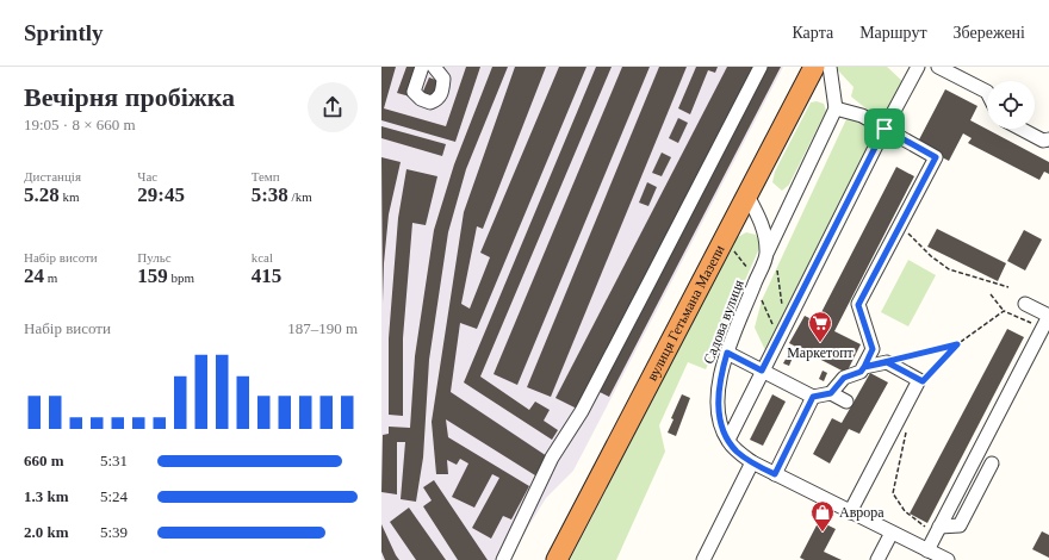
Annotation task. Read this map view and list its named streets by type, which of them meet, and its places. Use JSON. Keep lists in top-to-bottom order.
{
  "streets": {
    "highway": ["вулиця Гетьмана Мазепи"],
    "street": ["Садова вулиця"]
  },
  "places": {
    "supermarket": ["Маркетопт"],
    "shop": ["Аврора"]
  },
  "page": {
    "header": "Sprintly",
    "nav": ["Карта", "Маршрут", "Збережені"],
    "heading": ["Вечірня пробіжка", "19:05 · 8 × 660 m"],
    "stats": [
      ["Дистанція", "5.28 km"],
      ["Час", "29:45"],
      ["Темп", "5:38 /km"],
      ["Набір висоти", "24 m"],
      ["Пульс", "159 bpm"],
      ["kcal", "415"]
    ],
    "chart": ["Набір висоти", "187–190 m"],
    "list": [
      {
        "name": "660 m",
        "note": "5:31"
      },
      {
        "name": "1.3 km",
        "note": "5:24"
      },
      {
        "name": "2.0 km",
        "note": "5:39"
      }
    ]
  }
}
